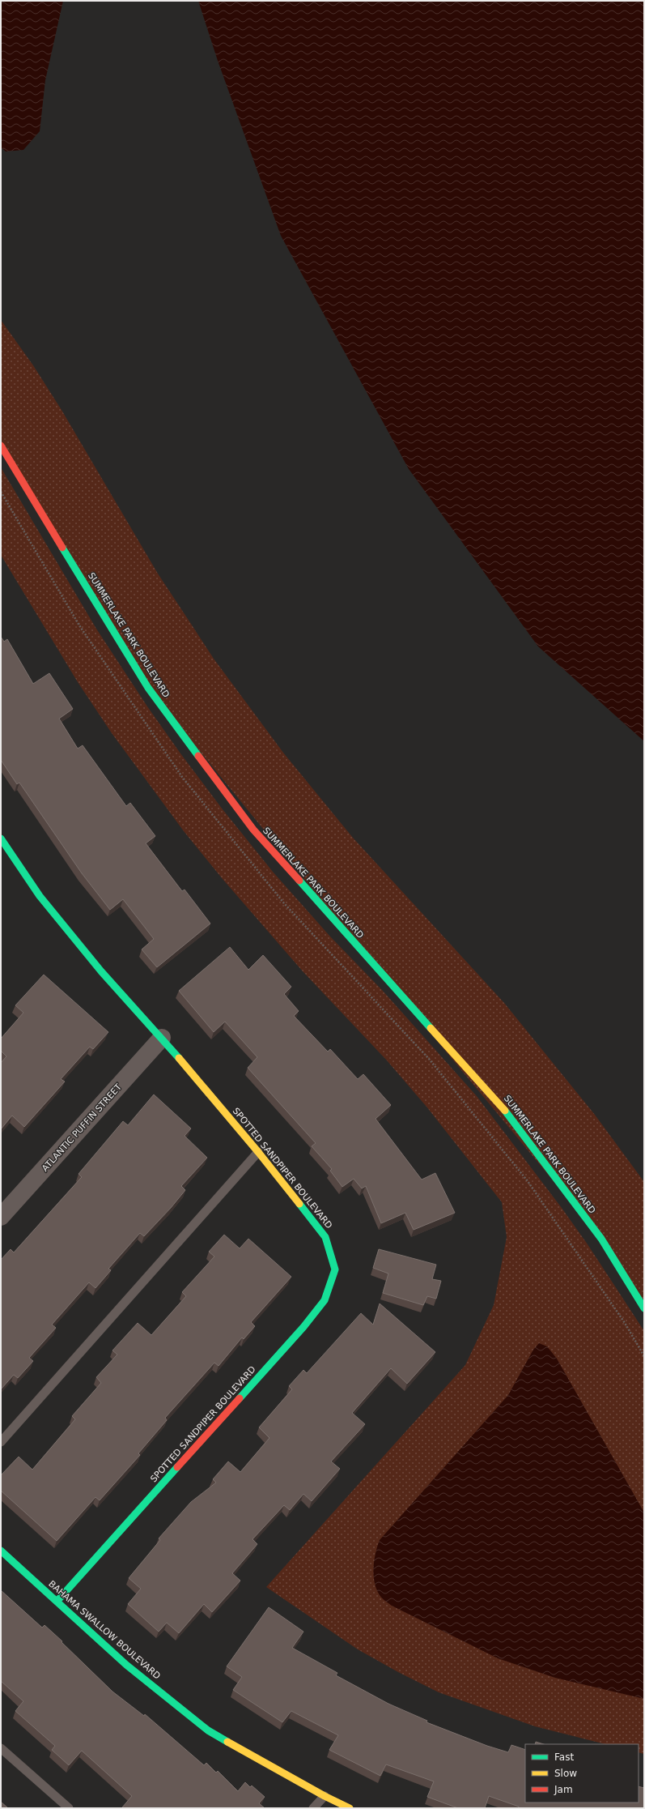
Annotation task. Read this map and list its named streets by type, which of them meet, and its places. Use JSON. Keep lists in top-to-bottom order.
{
  "streets": {
    "street": [
      "SUMMERLAKE PARK BOULEVARD",
      "ATLANTIC PUFFIN STREET",
      "SPOTTED SANDPIPER BOULEVARD",
      "BAHAMA SWALLOW BOULEVARD"
    ]
  },
  "crossings": [
    ["ATLANTIC PUFFIN STREET", "SPOTTED SANDPIPER BOULEVARD"],
    ["SPOTTED SANDPIPER BOULEVARD", "BAHAMA SWALLOW BOULEVARD"]
  ],
  "legend": ["Fast", "Slow", "Jam"]
}
